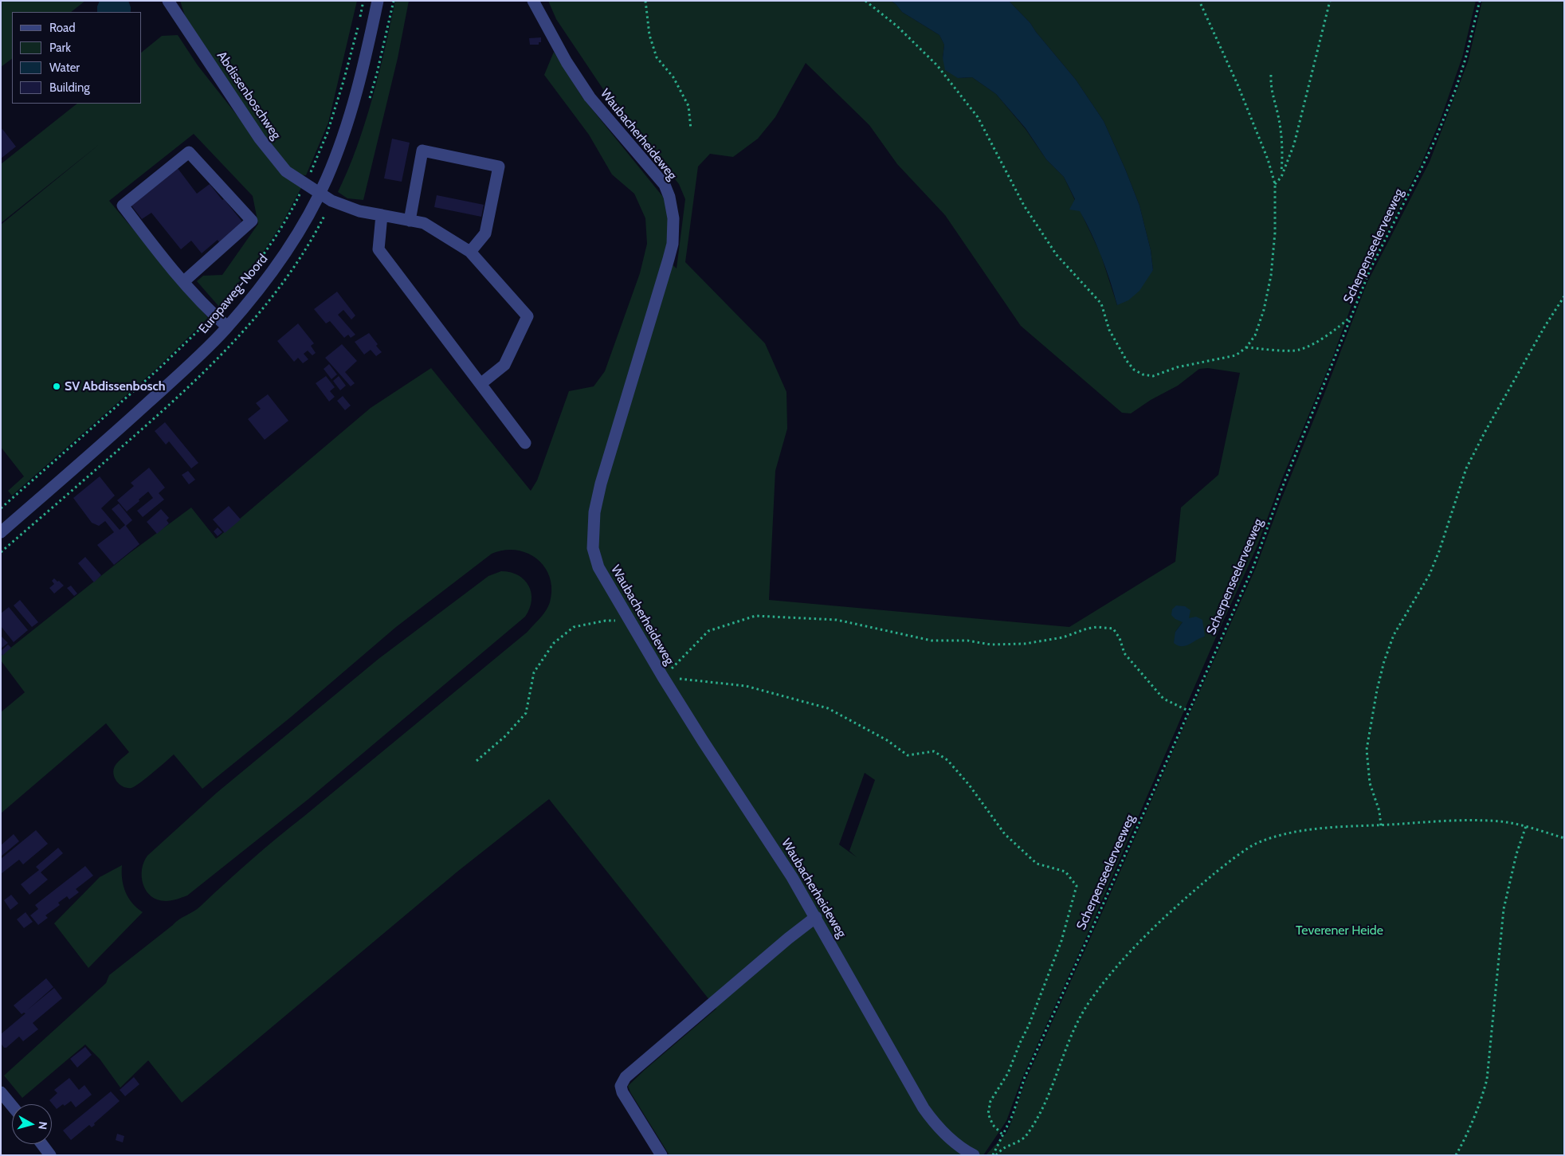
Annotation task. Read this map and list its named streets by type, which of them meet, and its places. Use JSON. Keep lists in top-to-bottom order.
{
  "streets": {
    "street": ["Abdissenboschweg", "Waubacherheideweg", "Europaweg-Noord"],
    "path": ["Scherpenseelerveeweg"]
  },
  "crossings": [
    ["Abdissenboschweg", "Europaweg-Noord"]
  ],
  "parks": ["Teverener Heide"],
  "places": ["SV Abdissenbosch"],
  "legend": [
    "Road",
    "Park",
    "Water",
    "Building"
  ],
  "north": "right"
}
